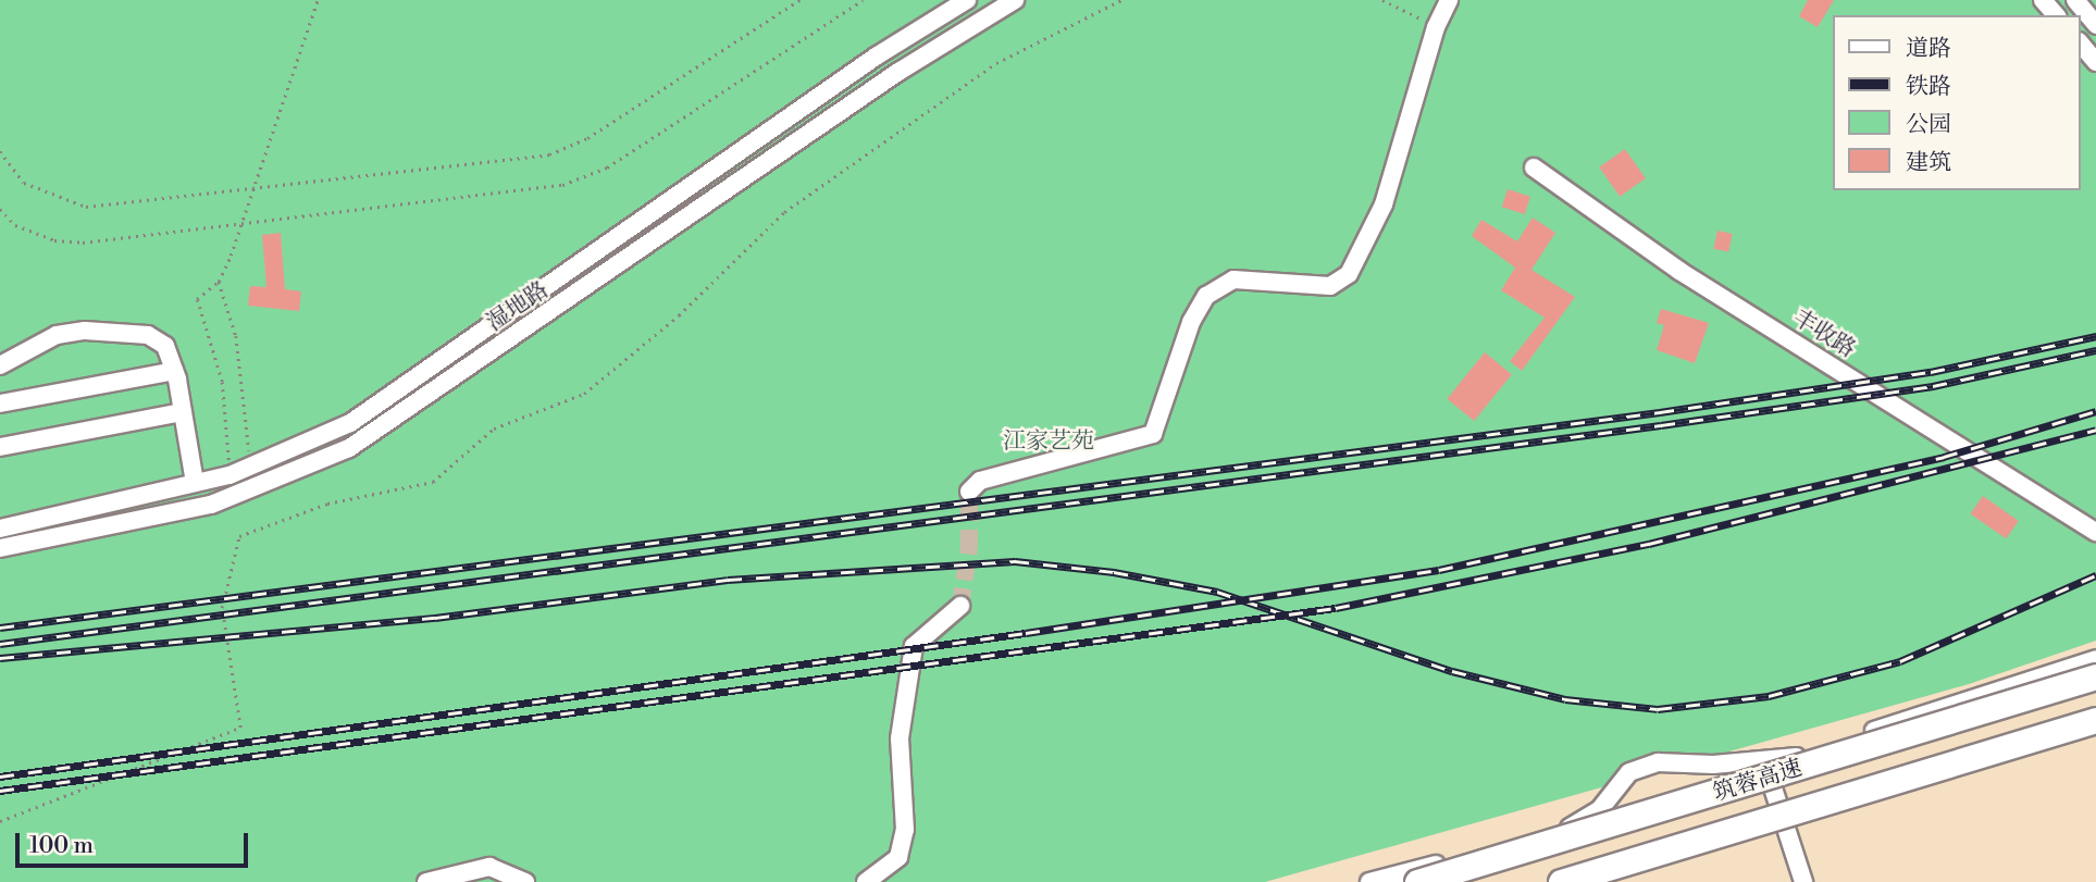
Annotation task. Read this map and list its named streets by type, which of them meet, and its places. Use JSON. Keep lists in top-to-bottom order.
{
  "streets": {
    "highway": ["筑蓉高速"],
    "street": ["湿地路", "丰收路"]
  },
  "parks": ["江家艺苑"],
  "legend": [
    "道路",
    "铁路",
    "公园",
    "建筑"
  ],
  "scale_bar": "100 m"
}
